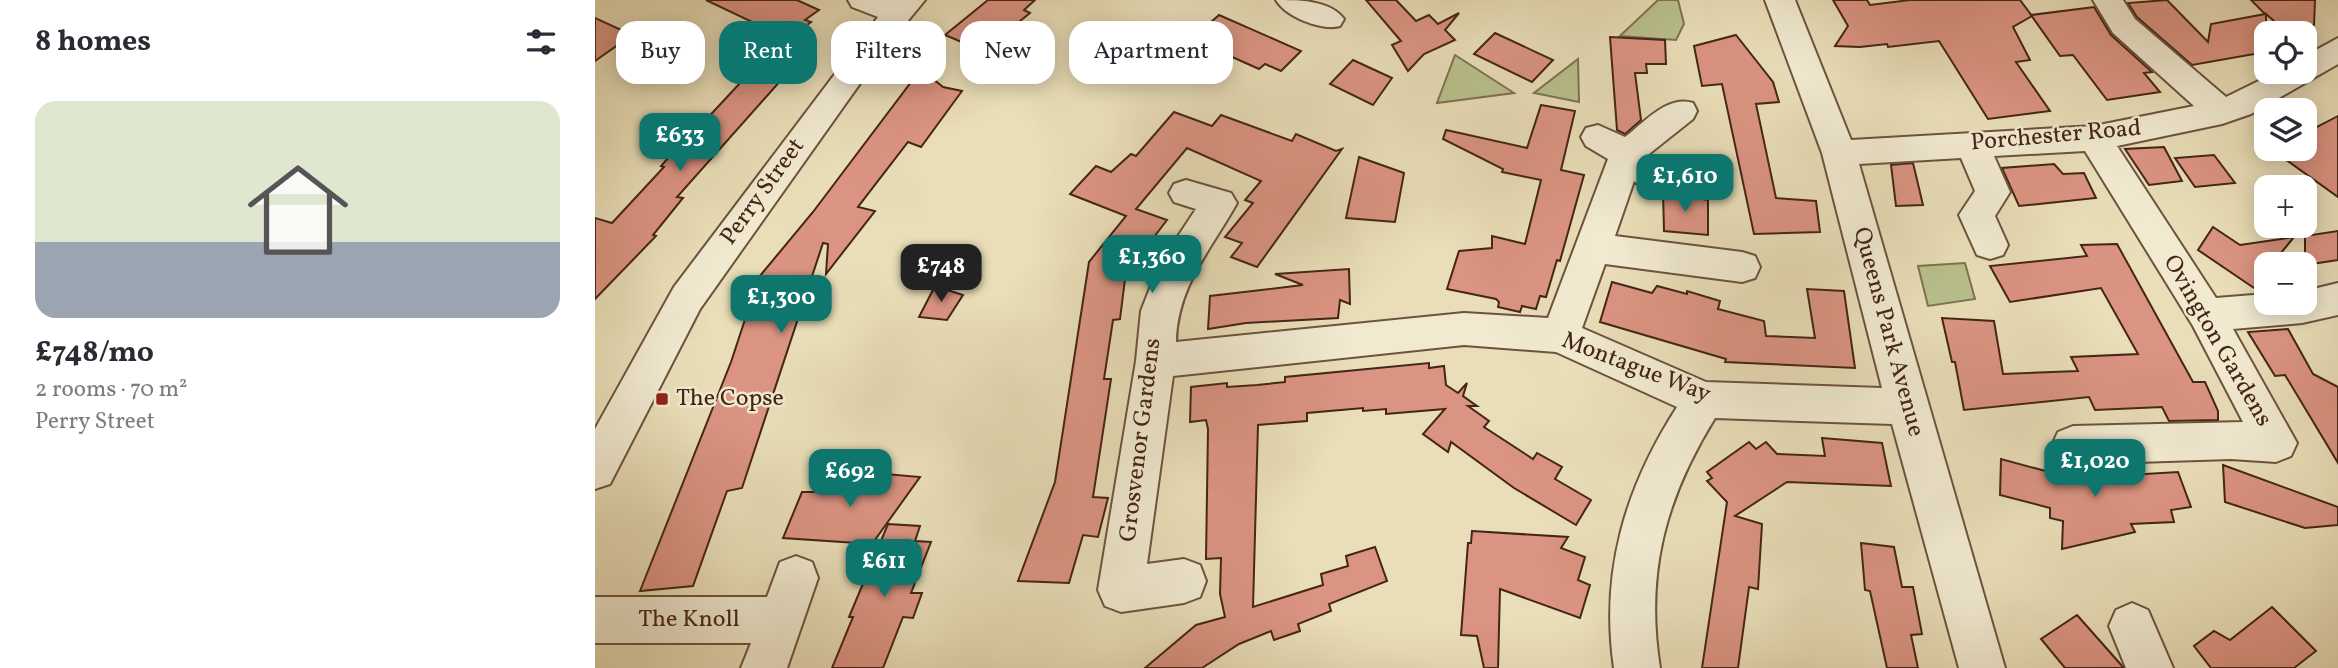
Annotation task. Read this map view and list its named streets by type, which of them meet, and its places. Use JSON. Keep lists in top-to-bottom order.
{
  "streets": {
    "street": [
      "Porchester Road",
      "Perry Street",
      "Queens Park Avenue",
      "Ovington Gardens",
      "Montague Way",
      "Grosvenor Gardens",
      "The Knoll"
    ]
  },
  "crossings": [
    ["Porchester Road", "Queens Park Avenue"],
    ["Porchester Road", "Ovington Gardens"],
    ["Queens Park Avenue", "Montague Way"],
    ["Montague Way", "Grosvenor Gardens"]
  ],
  "places": {
    "transit": ["The Copse"]
  },
  "page": {
    "heading": "8 homes",
    "map_buttons": ["+", "−"],
    "chip": [
      "Buy",
      "Rent",
      "Filters",
      "New",
      "Apartment"
    ],
    "list": [
      {
        "name": "£748/mo",
        "note": "2 rooms · 70 m² · Perry Street"
      }
    ],
    "price": [
      "£633",
      "£1,610",
      "£1,360",
      "£748",
      "£1,300",
      "£1,020",
      "£692",
      "£611"
    ]
  }
}
